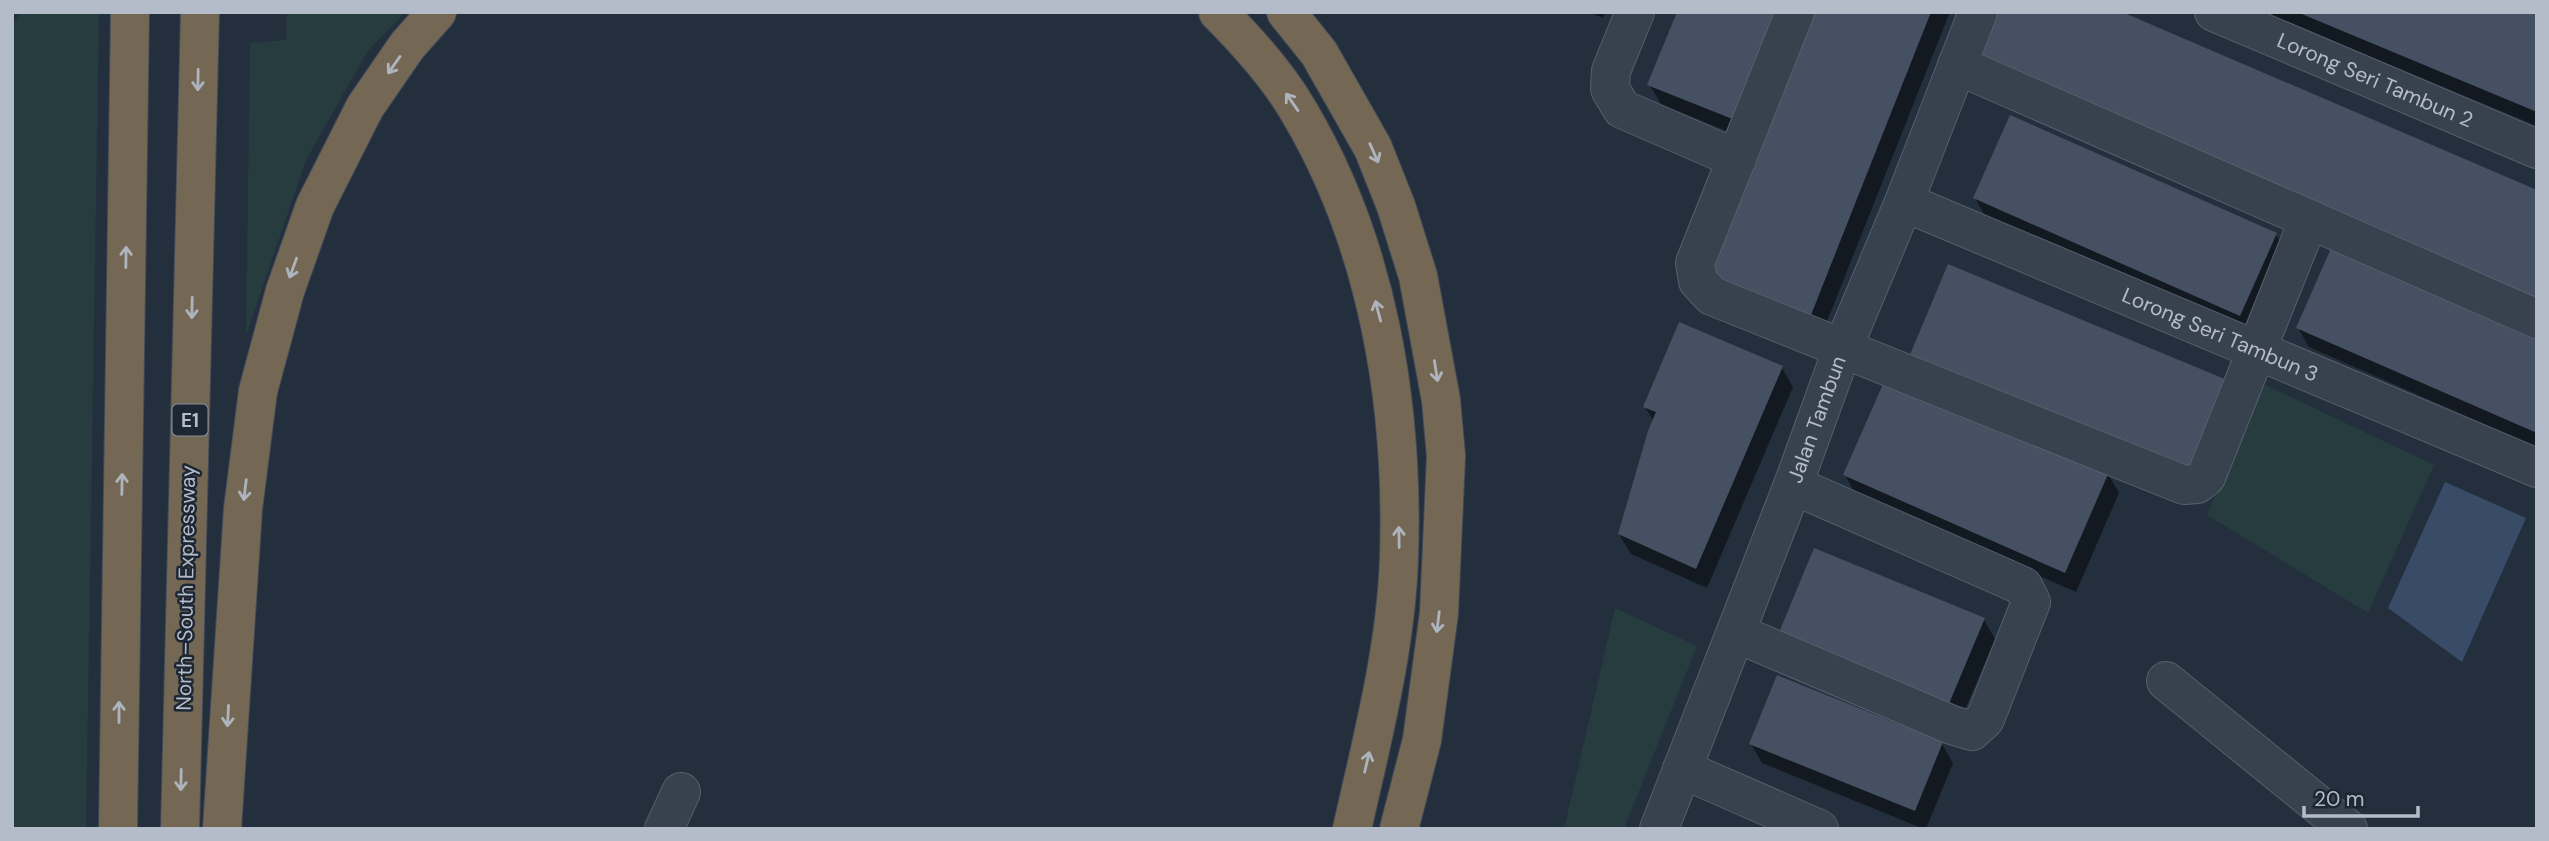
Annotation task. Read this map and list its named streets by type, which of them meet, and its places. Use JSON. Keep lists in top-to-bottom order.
{
  "streets": {
    "highway": ["E1", "North–South Expressway"],
    "street": ["Lorong Seri Tambun 2", "Lorong Seri Tambun 3", "Jalan Tambun"]
  },
  "crossings": [
    ["Lorong Seri Tambun 3", "Jalan Tambun"]
  ],
  "scale_bar": "20 m"
}
